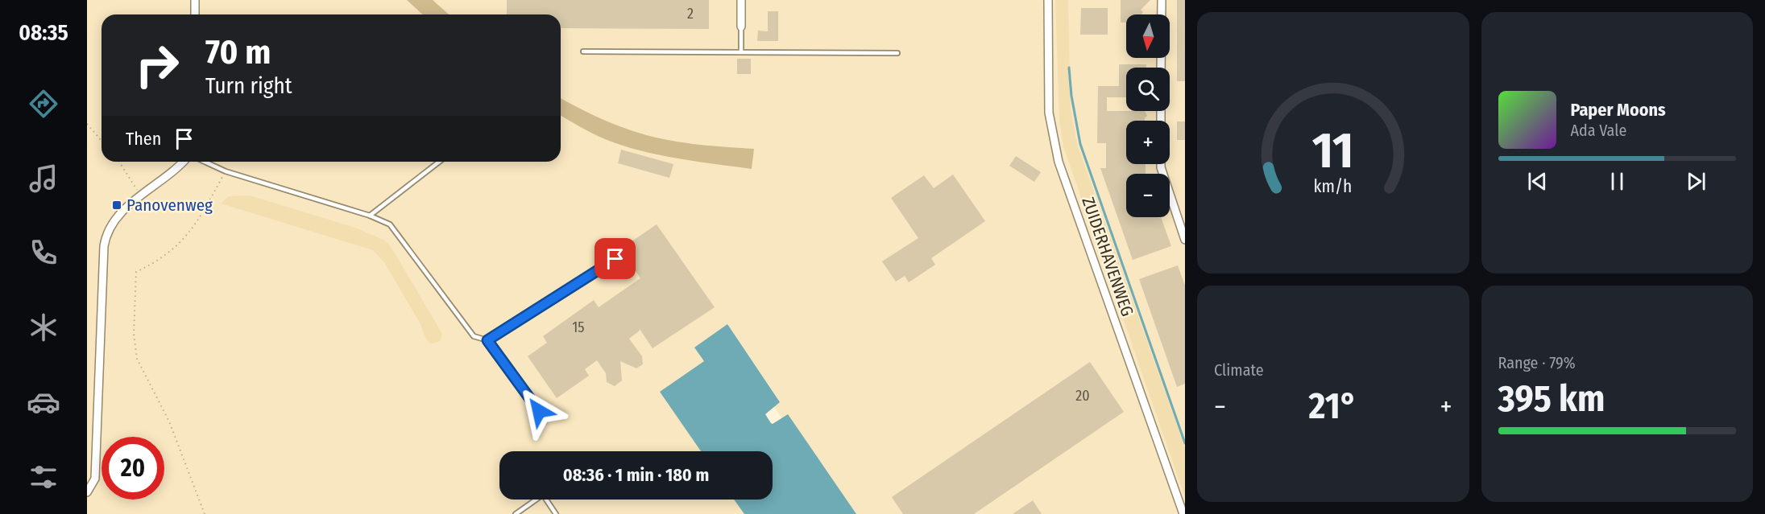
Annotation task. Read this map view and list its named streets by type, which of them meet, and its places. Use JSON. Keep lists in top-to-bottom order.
{
  "streets": {
    "street": ["ZUIDERHAVENWEG"]
  },
  "places": {
    "transit": ["Panovenweg"]
  },
  "house_numbers": ["2", "15", "20"],
  "north": "bottom",
  "page": {
    "tabs": "08:35",
    "map_buttons": ["+", "−"],
    "turn": ["70 m", "Turn right"],
    "song": ["Paper Moons", "Ada Vale"],
    "then": "Then",
    "tile": [
      "Climate",
      ["Range · 79%", "395 km"]
    ],
    "heat": ["−", "21°", "+"],
    "limit": "20",
    "trip": "08:36 · 1 min · 180 m",
    "gauge": ["11", "km/h"]
  }
}
